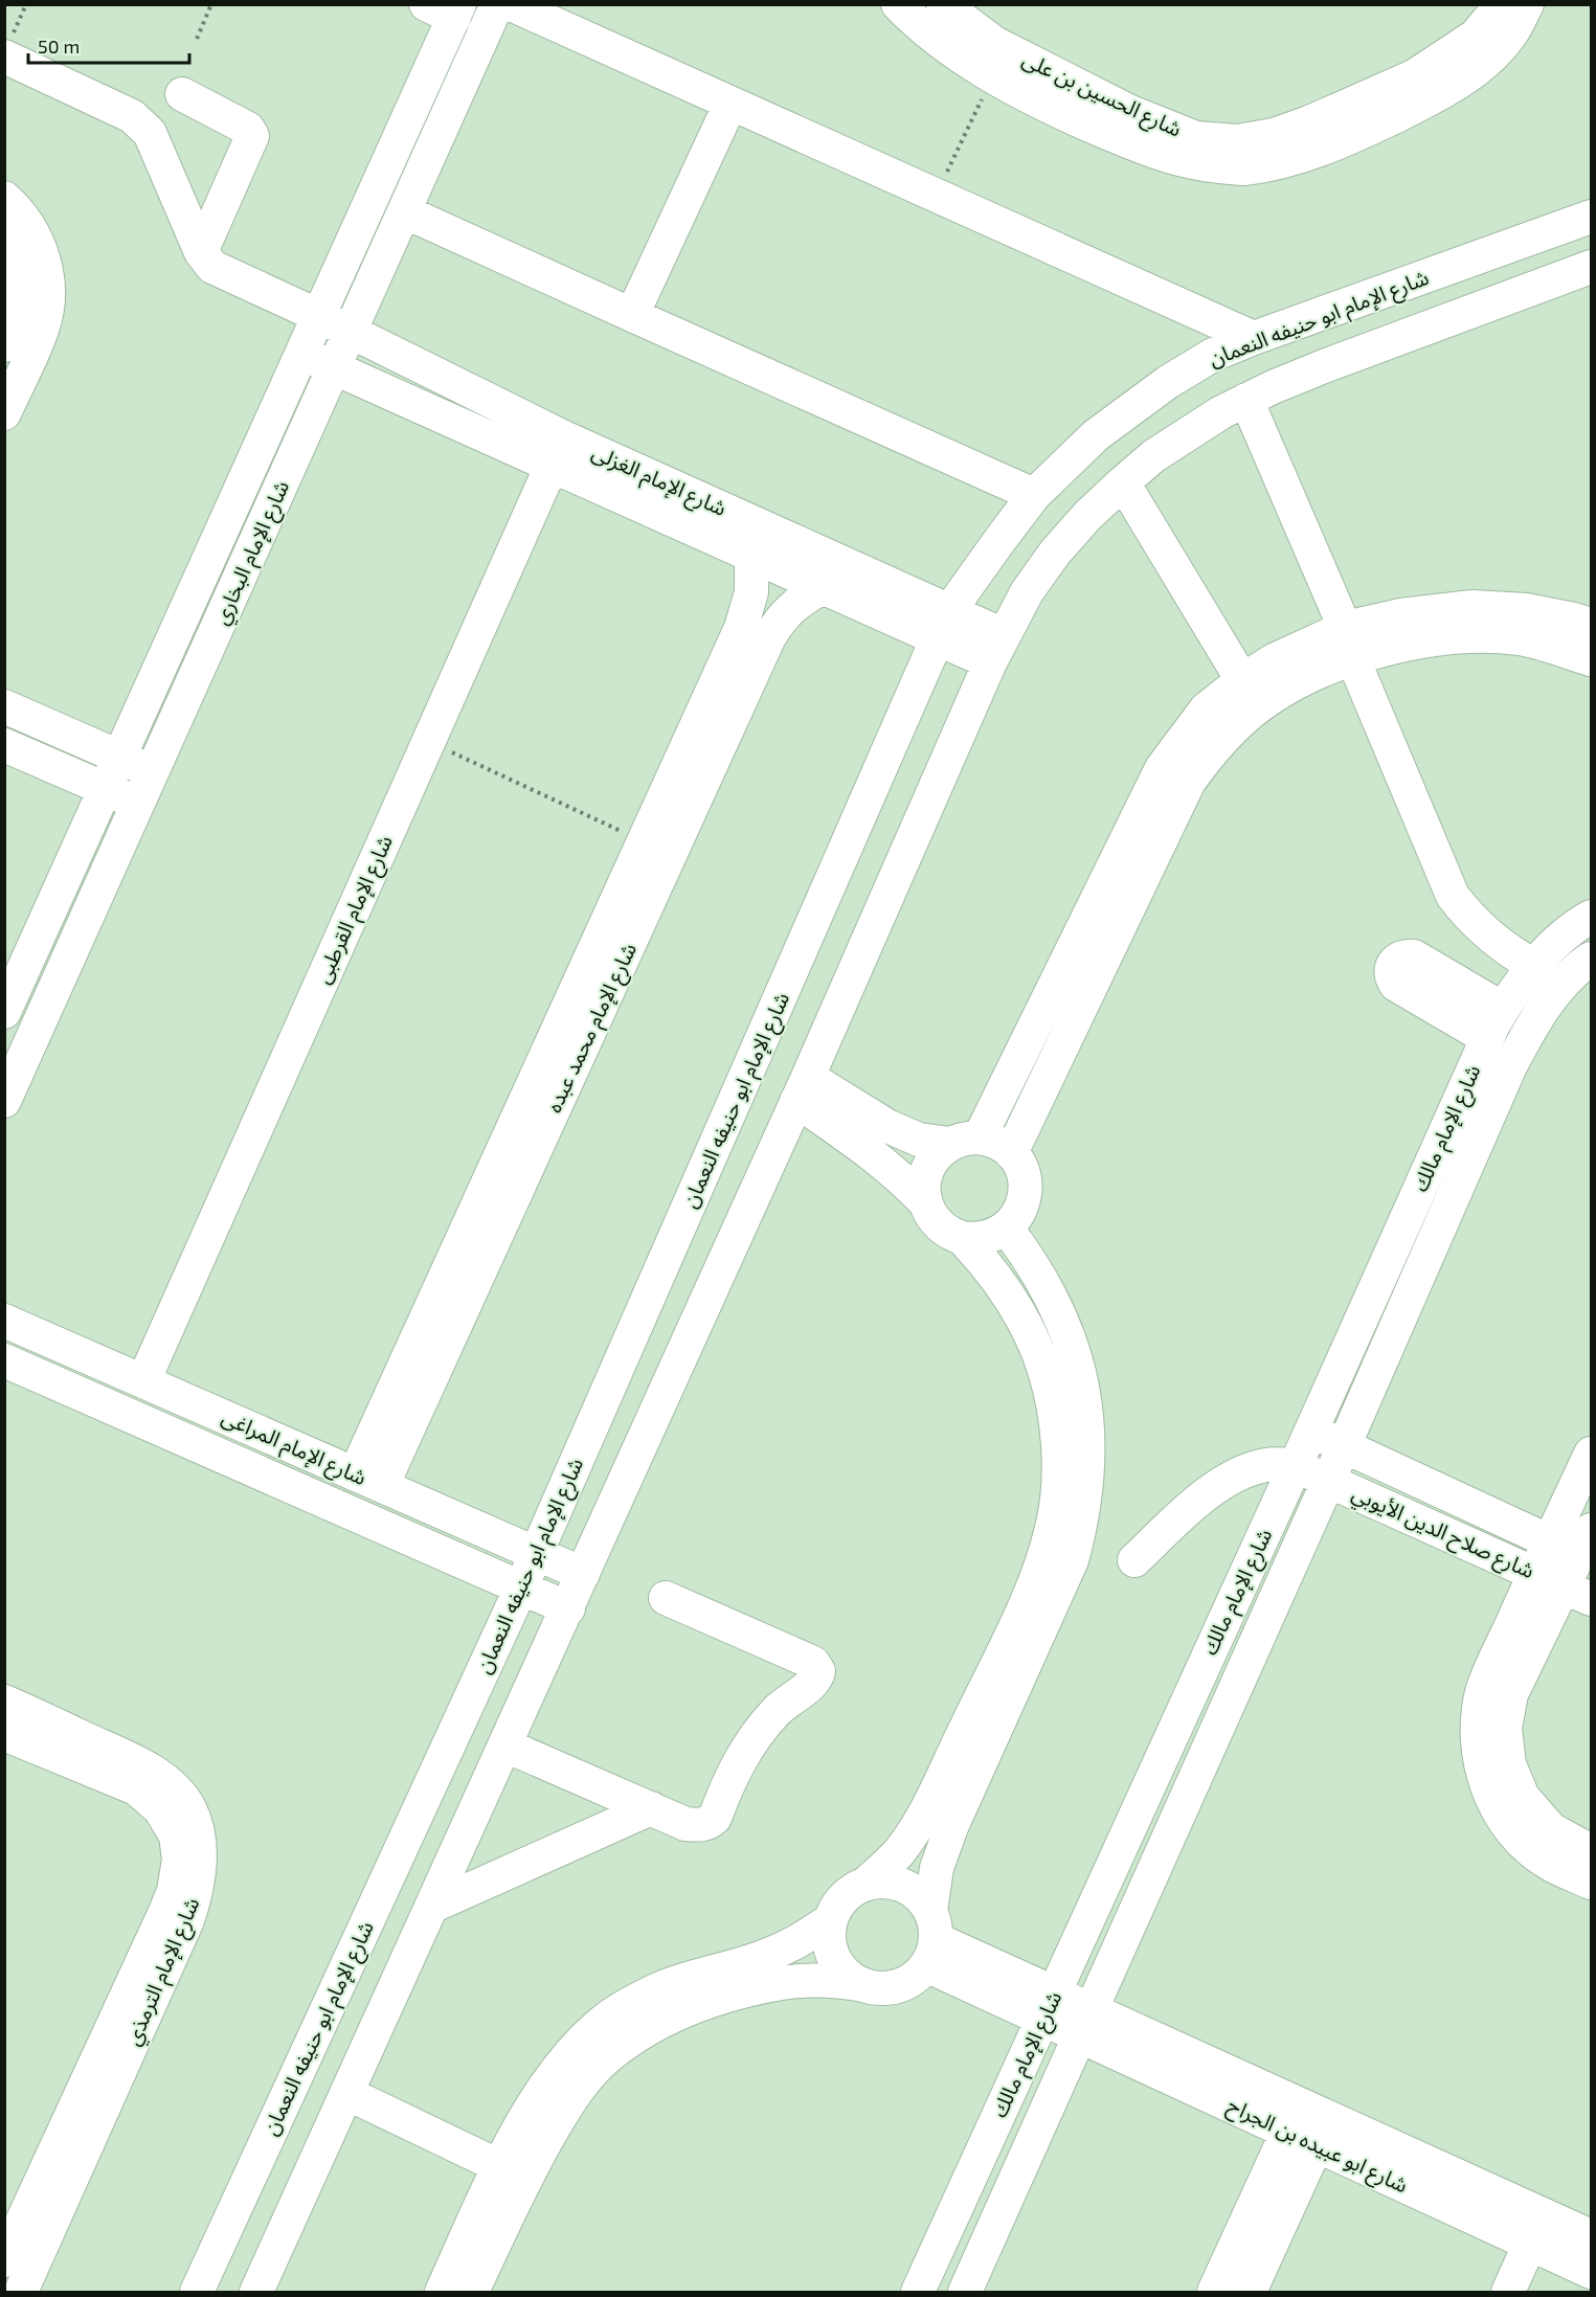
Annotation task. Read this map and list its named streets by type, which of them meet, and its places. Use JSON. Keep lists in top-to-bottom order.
{
  "streets": {
    "street": [
      "شارع الحسين بن على",
      "شارع الإمام ابو حنيفه النعمان",
      "شارع الإمام الغزلى",
      "شارع الإمام البخاري",
      "شارع الإمام القرطبى",
      "شارع الإمام محمد عبده",
      "شارع الإمام مالك",
      "شارع الإمام المراغى",
      "شارع صلاح الدين الأيوبي",
      "شارع الإمام الترمذي",
      "شارع ابو عبيده بن الجراح"
    ]
  },
  "crossings": [
    ["شارع الإمام ابو حنيفه النعمان", "شارع الإمام الغزلى"],
    ["شارع الإمام ابو حنيفه النعمان", "شارع الإمام المراغى"],
    ["شارع الإمام الغزلى", "شارع الإمام البخاري"],
    ["شارع الإمام الغزلى", "شارع الإمام القرطبى"],
    ["شارع الإمام الغزلى", "شارع الإمام محمد عبده"],
    ["شارع الإمام القرطبى", "شارع الإمام المراغى"],
    ["شارع الإمام محمد عبده", "شارع الإمام المراغى"],
    ["شارع الإمام مالك", "شارع صلاح الدين الأيوبي"],
    ["شارع الإمام مالك", "شارع ابو عبيده بن الجراح"]
  ],
  "scale_bar": "50 m"
}
